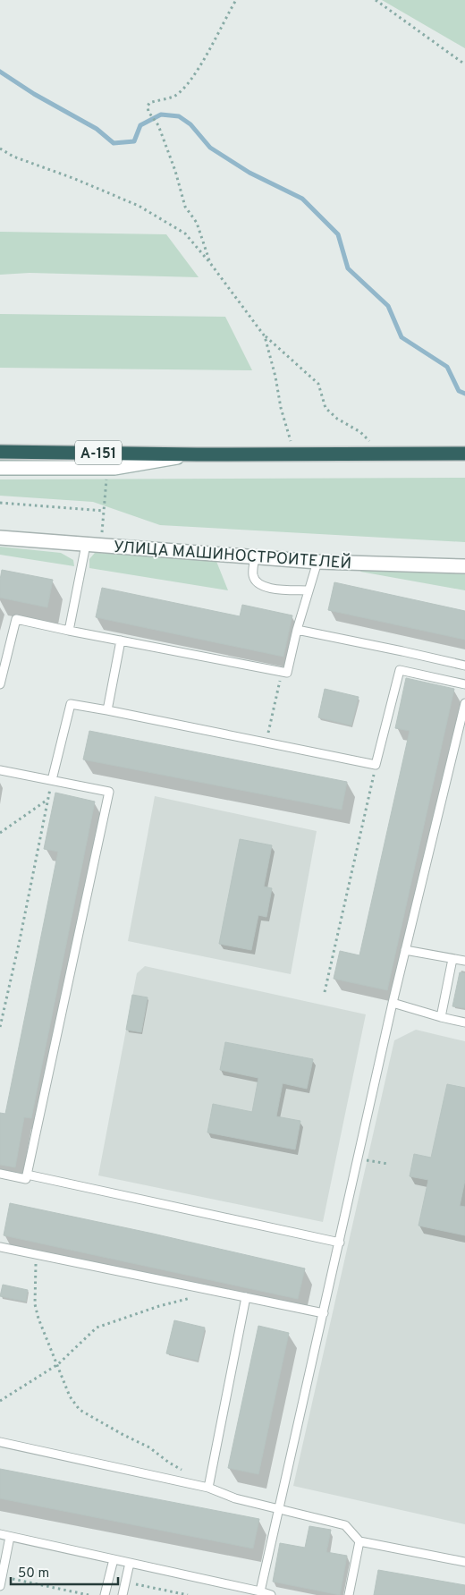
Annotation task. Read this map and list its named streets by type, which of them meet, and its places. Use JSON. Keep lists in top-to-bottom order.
{
  "streets": {
    "highway": ["А-151"],
    "street": ["УЛИЦА МАШИНОСТРОИТЕЛЕЙ"]
  },
  "scale_bar": "50 m"
}
